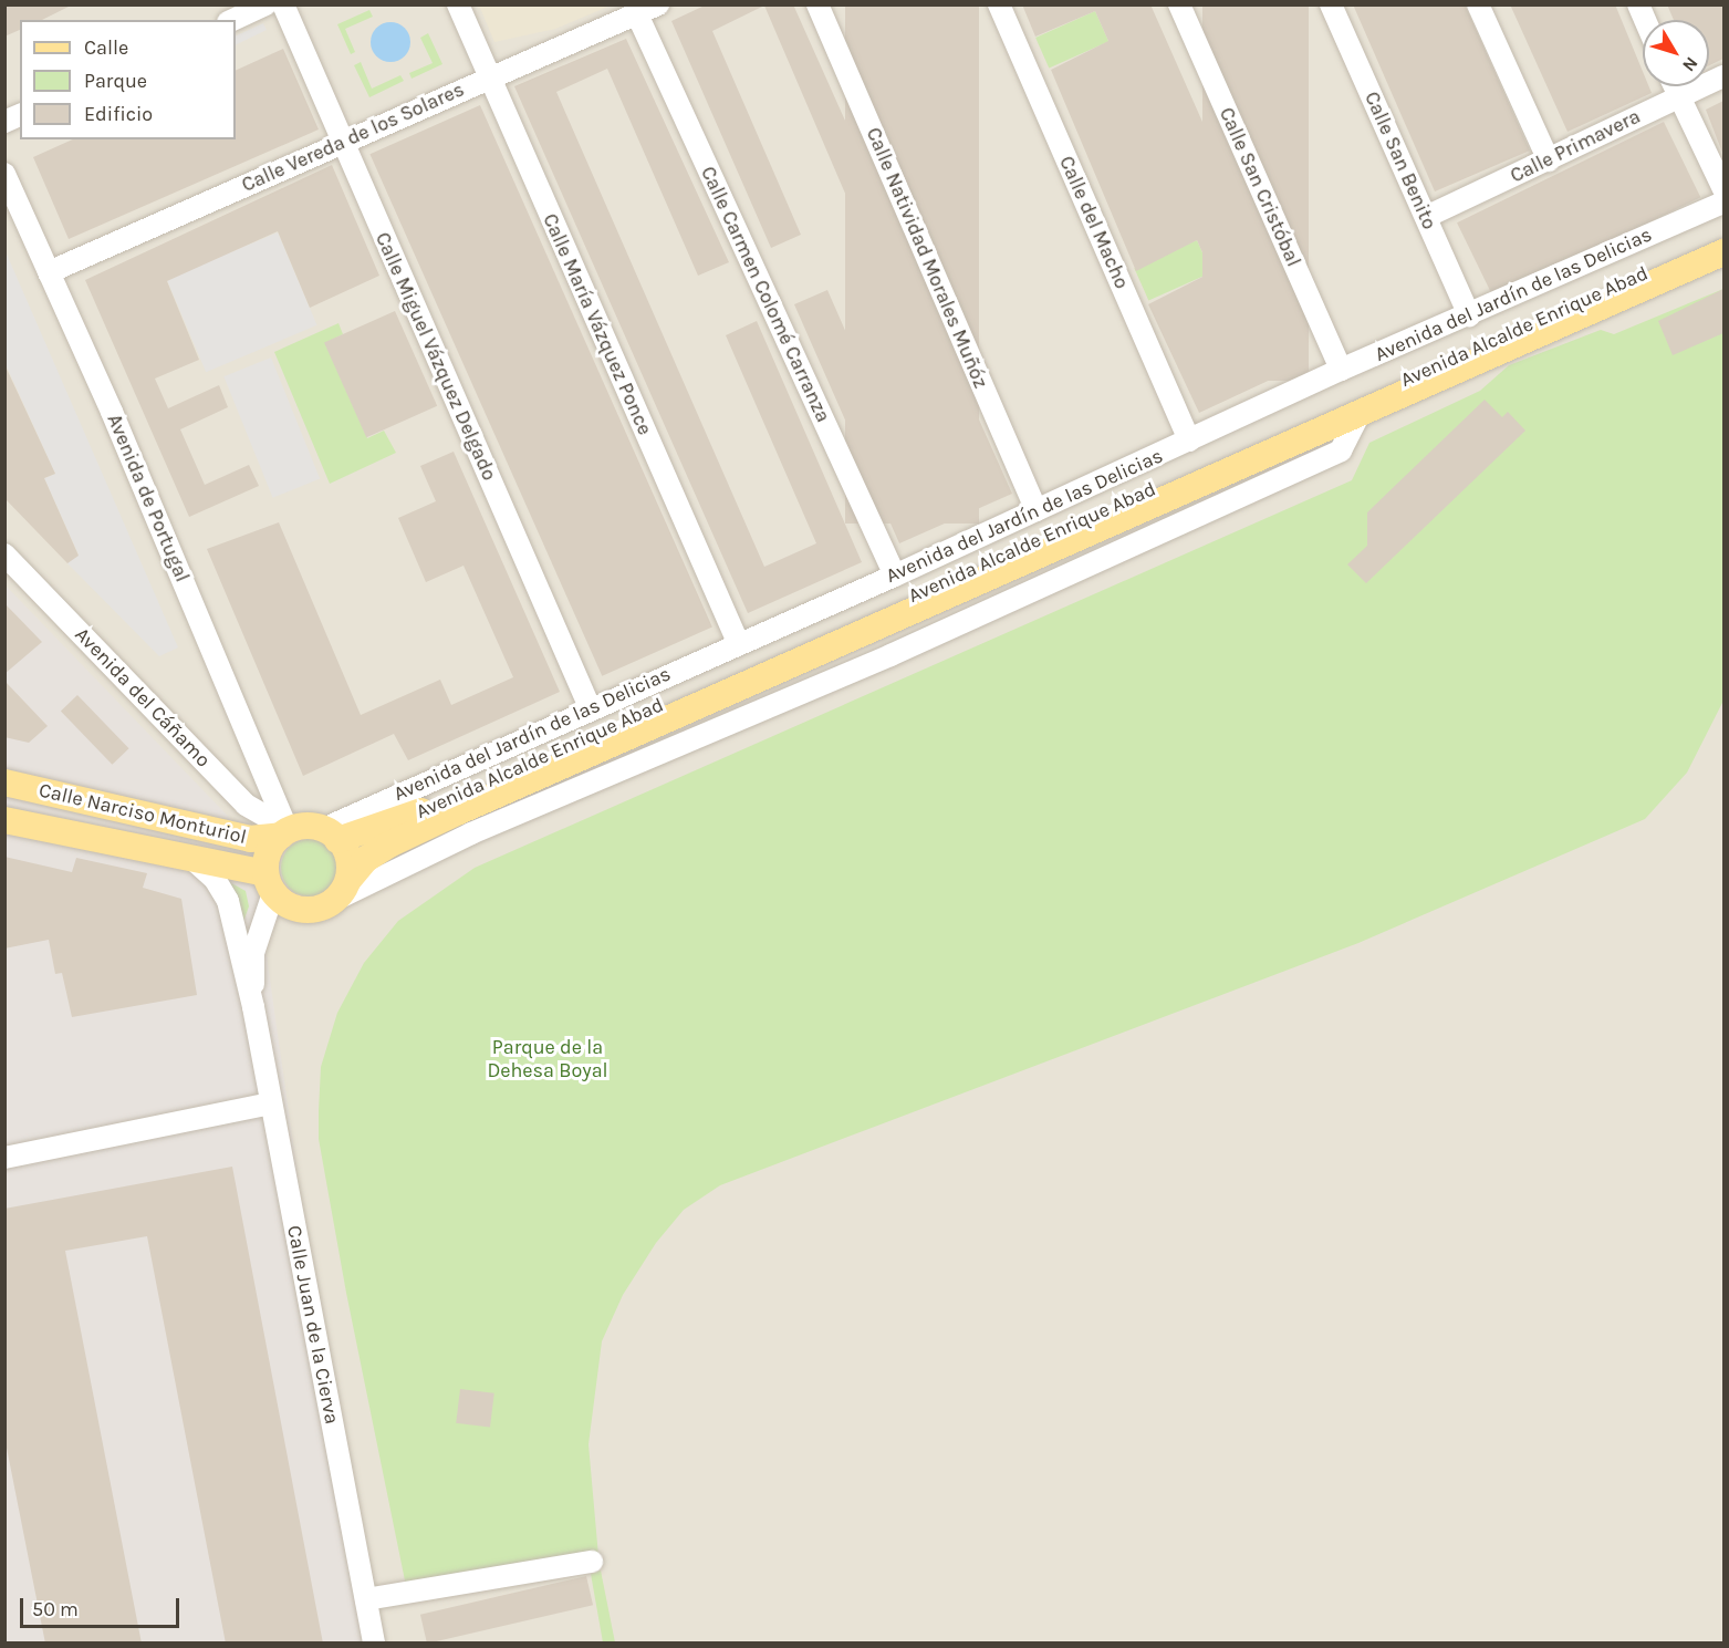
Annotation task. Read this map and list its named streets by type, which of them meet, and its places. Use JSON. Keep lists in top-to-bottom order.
{
  "streets": {
    "main road": ["Avenida Alcalde Enrique Abad", "Calle Narciso Monturiol"],
    "street": [
      "Calle Vereda de los Solares",
      "Calle Primavera",
      "Calle San Benito",
      "Calle San Cristóbal",
      "Calle del Macho",
      "Calle Natividad Morales Muñóz",
      "Calle Carmen Colomé Carranza",
      "Avenida del Jardín de las Delicias",
      "Calle María Vázquez Ponce",
      "Calle Miguel Vázquez Delgado",
      "Avenida de Portugal",
      "Avenida del Cáñamo",
      "Calle Juan de la Cierva"
    ]
  },
  "crossings": [
    ["Calle Vereda de los Solares", "Calle Carmen Colomé Carranza"],
    ["Calle Vereda de los Solares", "Calle María Vázquez Ponce"],
    ["Calle Vereda de los Solares", "Calle Miguel Vázquez Delgado"],
    ["Calle Vereda de los Solares", "Avenida de Portugal"],
    ["Calle Primavera", "Calle San Benito"],
    ["Calle San Benito", "Avenida del Jardín de las Delicias"],
    ["Calle San Cristóbal", "Avenida del Jardín de las Delicias"],
    ["Calle del Macho", "Avenida del Jardín de las Delicias"],
    ["Calle Natividad Morales Muñóz", "Avenida del Jardín de las Delicias"],
    ["Calle Carmen Colomé Carranza", "Avenida del Jardín de las Delicias"],
    ["Avenida del Jardín de las Delicias", "Calle María Vázquez Ponce"],
    ["Avenida del Jardín de las Delicias", "Avenida Alcalde Enrique Abad"],
    ["Avenida del Jardín de las Delicias", "Calle Miguel Vázquez Delgado"],
    ["Avenida del Jardín de las Delicias", "Avenida de Portugal"],
    ["Avenida del Jardín de las Delicias", "Avenida del Cáñamo"],
    ["Avenida del Jardín de las Delicias", "Calle Narciso Monturiol"],
    ["Avenida Alcalde Enrique Abad", "Avenida de Portugal"],
    ["Avenida Alcalde Enrique Abad", "Avenida del Cáñamo"],
    ["Avenida Alcalde Enrique Abad", "Calle Narciso Monturiol"],
    ["Avenida de Portugal", "Avenida del Cáñamo"],
    ["Avenida de Portugal", "Calle Narciso Monturiol"],
    ["Avenida del Cáñamo", "Calle Narciso Monturiol"]
  ],
  "parks": ["Parque de la Dehesa Boyal"],
  "legend": ["Calle", "Parque", "Edificio"],
  "scale_bar": "50 m",
  "north": "bottom right"
}
